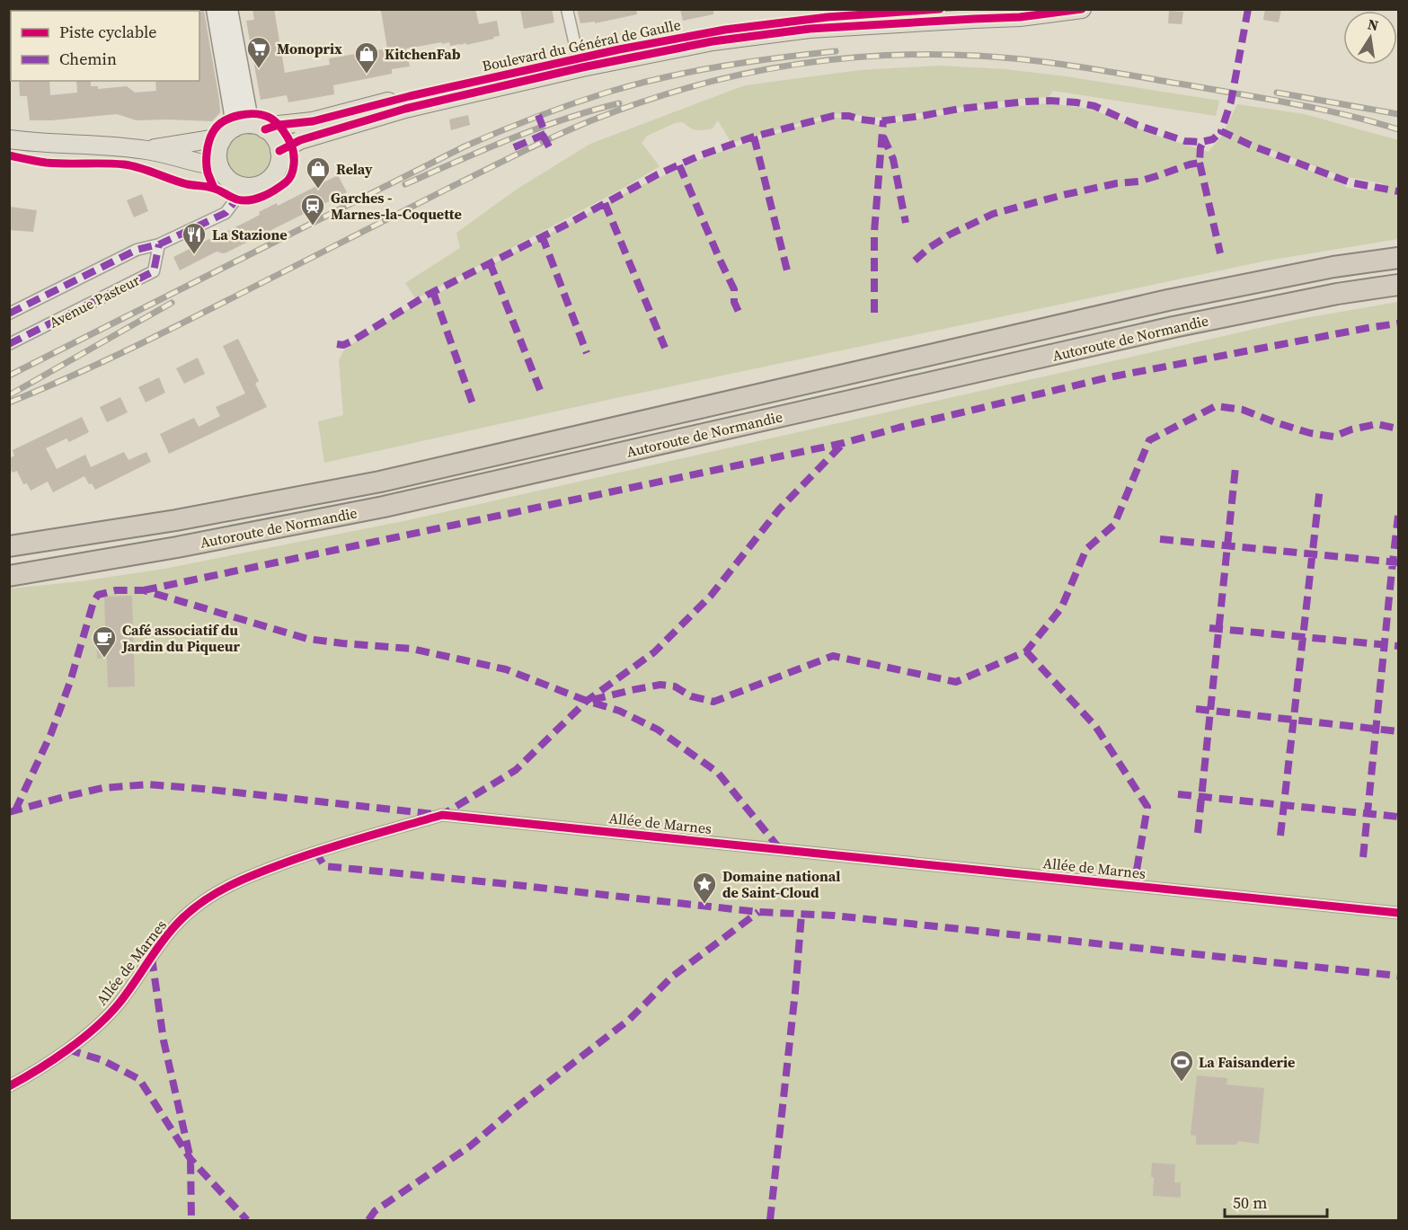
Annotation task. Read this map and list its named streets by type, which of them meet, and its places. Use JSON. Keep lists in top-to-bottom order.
{
  "streets": {
    "highway": ["Autoroute de Normandie"],
    "main road": ["Boulevard du Général de Gaulle"],
    "street": ["Avenue Pasteur", "Allée de Marnes"]
  },
  "crossings": [
    ["Boulevard du Général de Gaulle", "Avenue Pasteur"]
  ],
  "places": {
    "supermarket": ["Monoprix"],
    "shop": ["KitchenFab", "Relay"],
    "station": ["Garches - Marnes-la-Coquette"],
    "restaurant": ["La Stazione"],
    "cafe": ["Café associatif du Jardin du Piqueur"],
    "place": ["Domaine national de Saint-Cloud"],
    "sports": ["La Faisanderie"]
  },
  "legend": ["Piste cyclable", "Chemin"],
  "scale_bar": "50 m",
  "north": "top"
}
